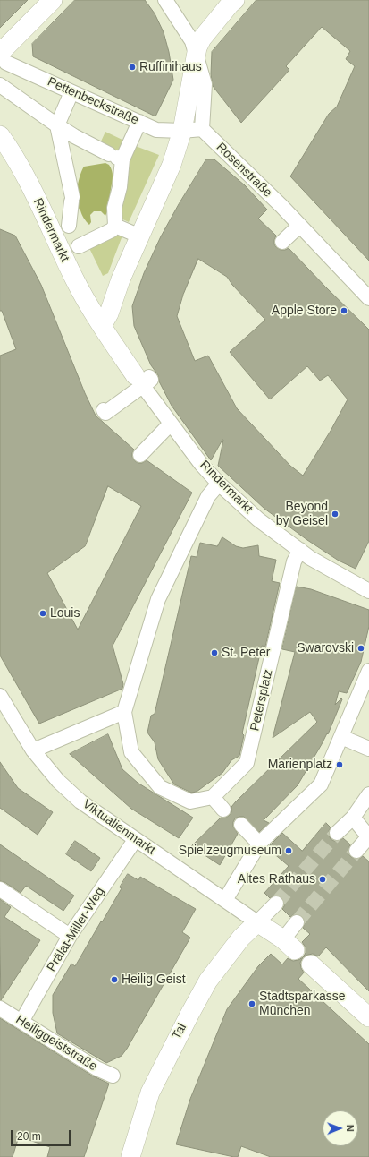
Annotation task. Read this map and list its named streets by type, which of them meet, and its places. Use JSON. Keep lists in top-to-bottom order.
{
  "streets": {
    "street": [
      "Pettenbeckstraße",
      "Rosenstraße",
      "Rindermarkt",
      "Petersplatz",
      "Viktualienmarkt",
      "Prälat-Miller-Weg",
      "Tal",
      "Heiliggeiststraße"
    ]
  },
  "crossings": [
    ["Rindermarkt", "Petersplatz"],
    ["Viktualienmarkt", "Prälat-Miller-Weg"],
    ["Viktualienmarkt", "Tal"],
    ["Prälat-Miller-Weg", "Heiliggeiststraße"]
  ],
  "places": [
    "Ruffinihaus",
    "Apple Store",
    "Beyond by Geisel",
    "Louis",
    "Swarovski",
    "St. Peter",
    "Marienplatz",
    "Spielzeugmuseum",
    "Altes Rathaus",
    "Heilig Geist",
    "Stadtsparkasse München"
  ],
  "scale_bar": "20 m",
  "north": "right"
}
